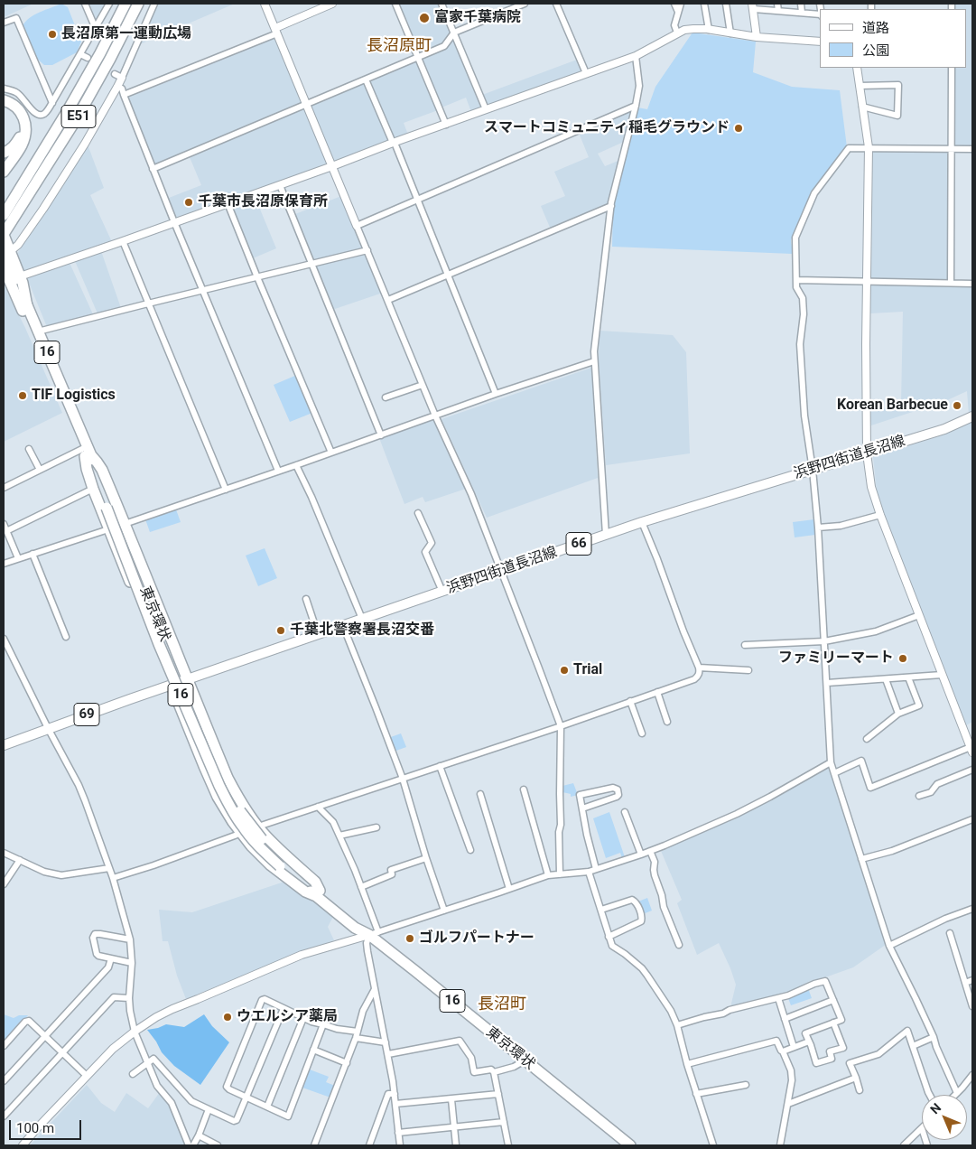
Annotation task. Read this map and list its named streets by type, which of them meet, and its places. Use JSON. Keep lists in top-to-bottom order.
{
  "streets": {
    "highway": ["E51", "16", "東京環状"],
    "main road": ["浜野四街道長沼線", "66", "69"]
  },
  "crossings": [
    ["16", "浜野四街道長沼線"],
    ["16", "東京環状"],
    ["16", "69"],
    ["浜野四街道長沼線", "69"]
  ],
  "districts": ["長沼原町", "長沼町"],
  "places": [
    "富家千葉病院",
    "長沼原第一運動広場",
    "スマートコミュニティ稲毛グラウンド",
    "千葉市長沼原保育所",
    "TIF Logistics",
    "Korean Barbecue",
    "千葉北警察署長沼交番",
    "ファミリーマート",
    "Trial",
    "ゴルフパートナー",
    "ウエルシア薬局"
  ],
  "legend": ["道路", "公園"],
  "scale_bar": "100 m",
  "north": "top left"
}
